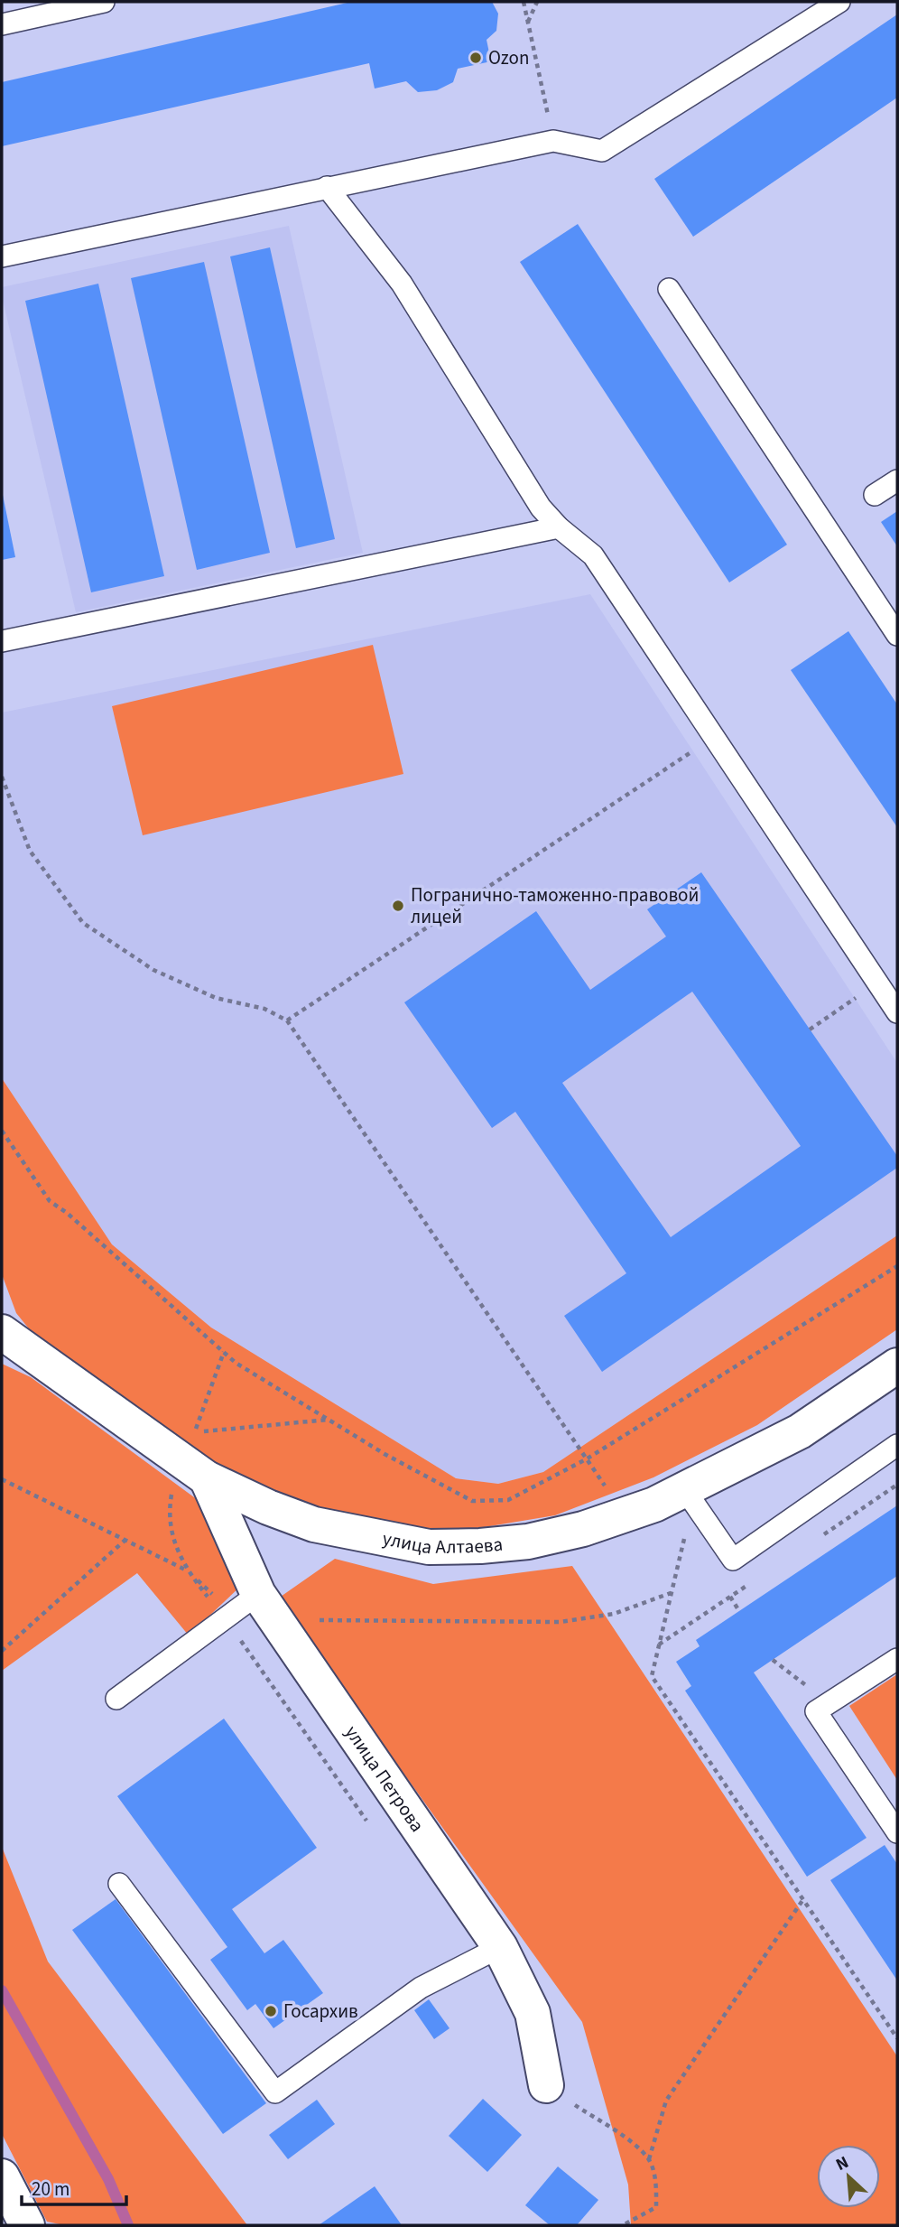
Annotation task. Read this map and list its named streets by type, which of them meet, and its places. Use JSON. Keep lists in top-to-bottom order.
{
  "streets": {
    "street": ["улица Алтаева", "улица Петрова"]
  },
  "crossings": [
    ["улица Алтаева", "улица Петрова"]
  ],
  "places": ["Ozon", "Погранично-таможенно-правовой лицей", "Госархив"],
  "scale_bar": "20 m",
  "north": "top left"
}
